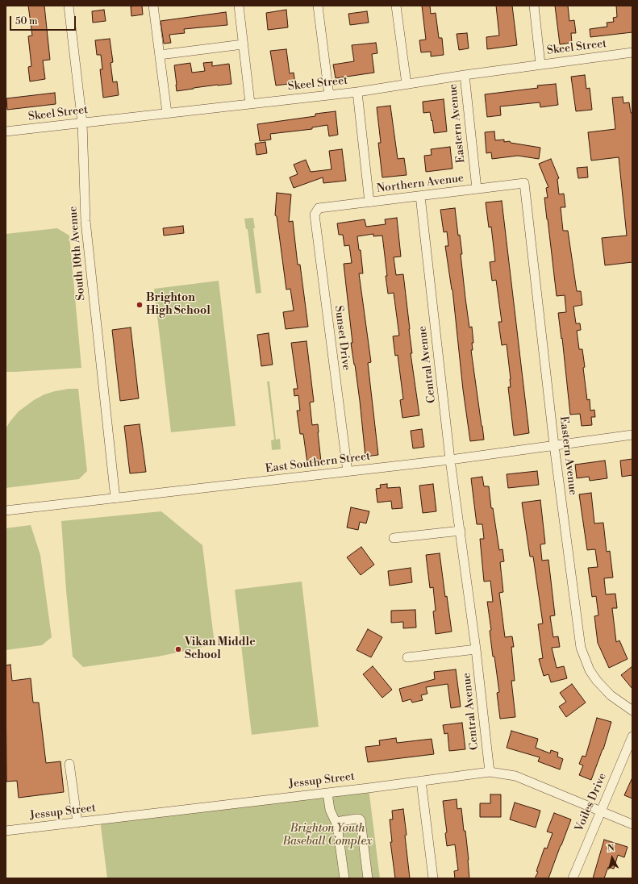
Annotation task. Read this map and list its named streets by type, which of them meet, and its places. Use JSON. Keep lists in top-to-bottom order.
{
  "streets": {
    "street": [
      "Skeel Street",
      "Eastern Avenue",
      "Northern Avenue",
      "South 10th Avenue",
      "Sunset Drive",
      "Central Avenue",
      "East Southern Street",
      "Jessup Street",
      "Voiles Drive"
    ]
  },
  "crossings": [
    ["Skeel Street", "Eastern Avenue"],
    ["Skeel Street", "South 10th Avenue"],
    ["Eastern Avenue", "Northern Avenue"],
    ["Eastern Avenue", "East Southern Street"],
    ["Northern Avenue", "Sunset Drive"],
    ["Northern Avenue", "Central Avenue"],
    ["South 10th Avenue", "East Southern Street"],
    ["Sunset Drive", "East Southern Street"],
    ["Central Avenue", "East Southern Street"],
    ["Central Avenue", "Jessup Street"],
    ["Jessup Street", "Voiles Drive"]
  ],
  "parks": ["Brighton Youth Baseball Complex"],
  "places": ["Brighton High School", "Vikan Middle School"],
  "scale_bar": "50 m",
  "north": "top"
}
